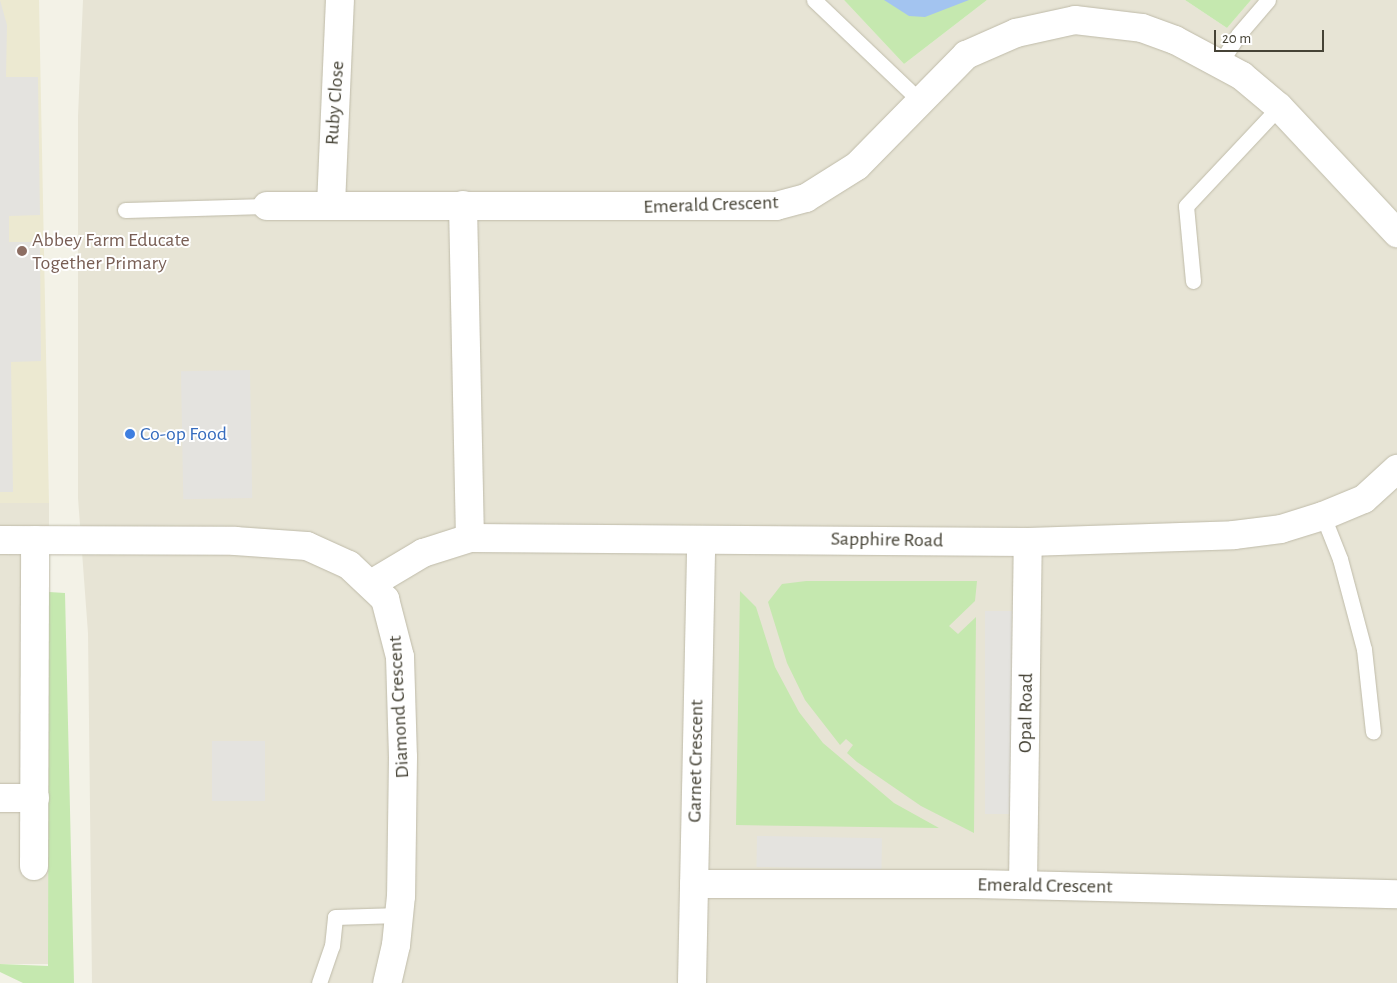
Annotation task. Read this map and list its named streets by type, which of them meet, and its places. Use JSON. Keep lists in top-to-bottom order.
{
  "streets": {
    "street": [
      "Ruby Close",
      "Emerald Crescent",
      "Sapphire Road",
      "Diamond Crescent",
      "Opal Road",
      "Garnet Crescent"
    ]
  },
  "crossings": [
    ["Ruby Close", "Emerald Crescent"],
    ["Emerald Crescent", "Opal Road"],
    ["Emerald Crescent", "Garnet Crescent"],
    ["Sapphire Road", "Diamond Crescent"],
    ["Sapphire Road", "Opal Road"],
    ["Sapphire Road", "Garnet Crescent"]
  ],
  "places": ["Abbey Farm Educate Together Primary", "Co-op Food"],
  "scale_bar": "20 m"
}
